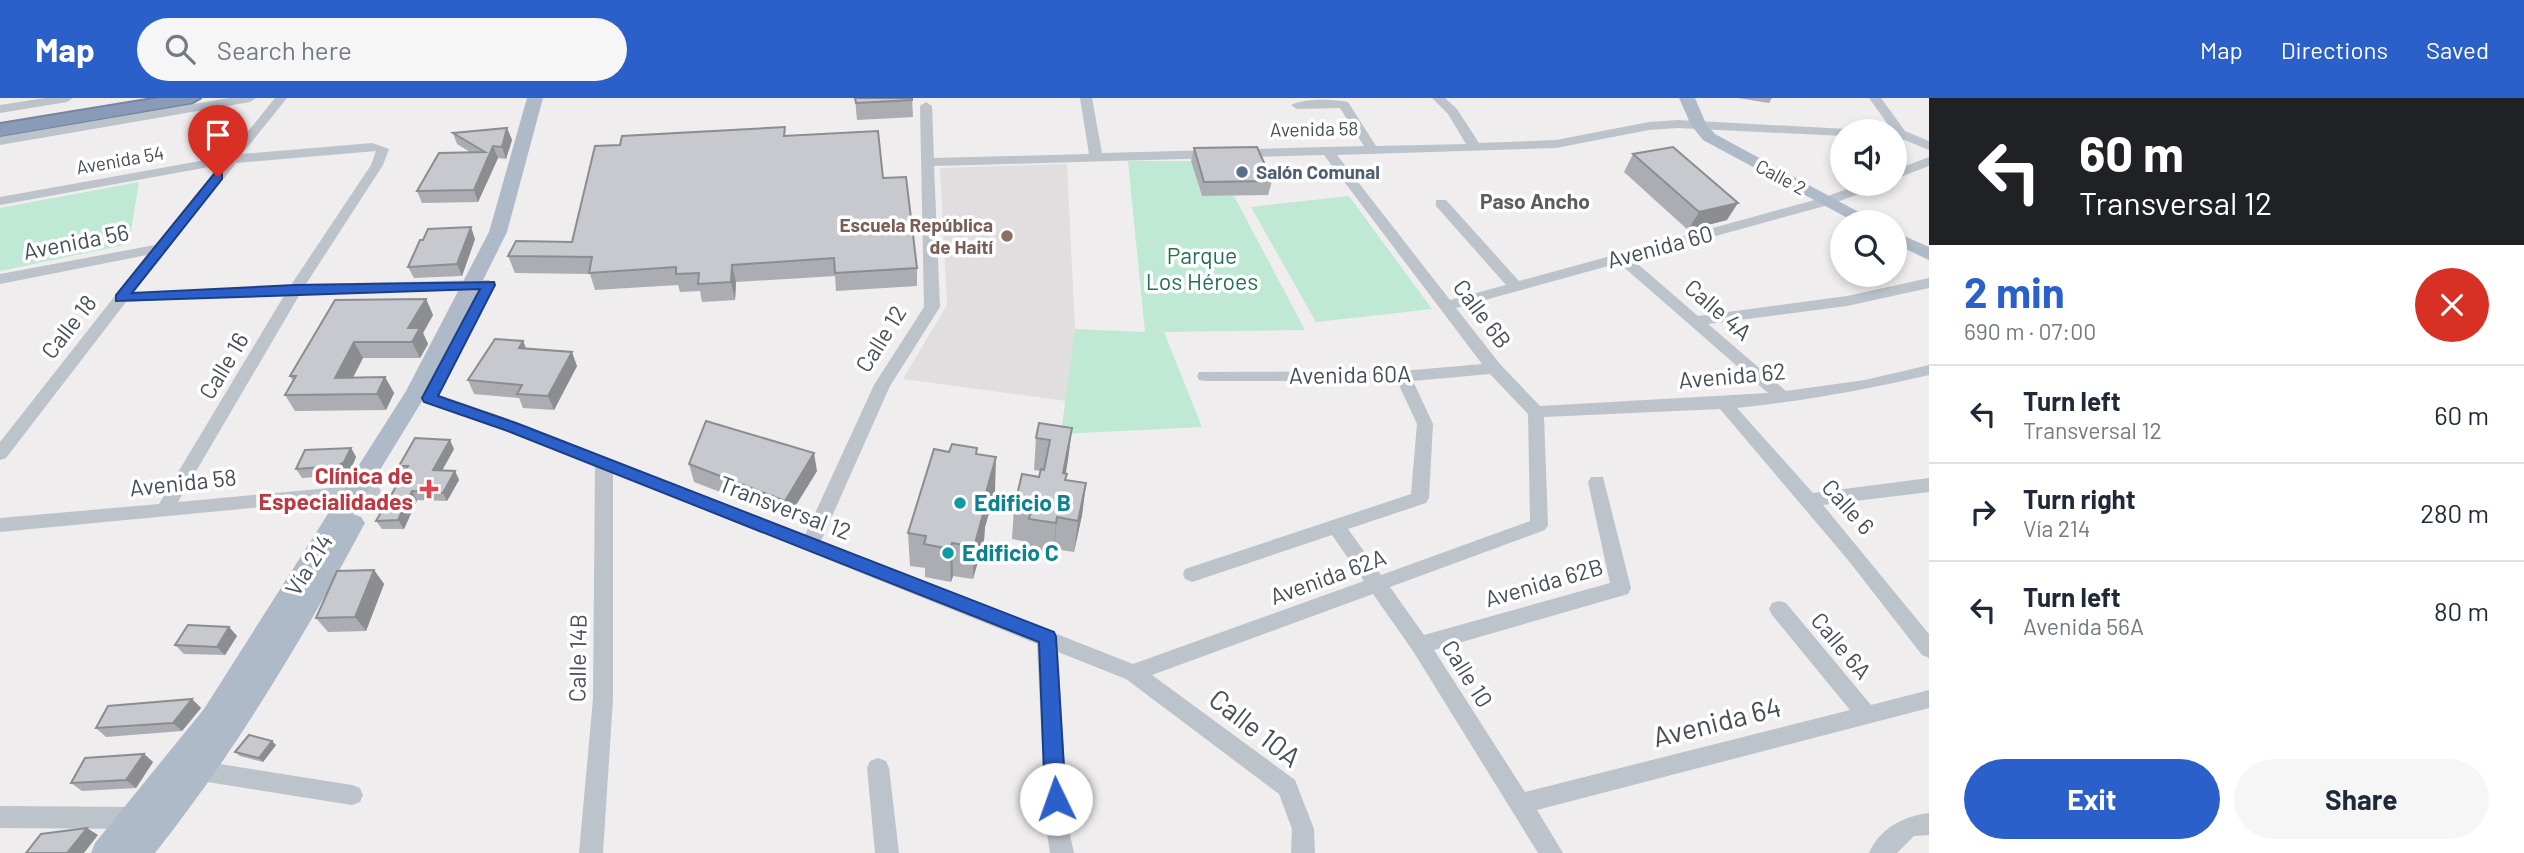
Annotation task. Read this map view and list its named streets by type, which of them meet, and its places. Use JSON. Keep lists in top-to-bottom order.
{
  "streets": {
    "main road": ["Calle 2", "Vía 214"],
    "street": [
      "Avenida 58",
      "Avenida 54",
      "Avenida 56",
      "Avenida 60",
      "Calle 4A",
      "Calle 6B",
      "Calle 18",
      "Calle 12",
      "Calle 16",
      "Avenida 60A",
      "Avenida 62",
      "Calle 6",
      "Transversal 12",
      "Avenida 62A",
      "Avenida 62B",
      "Calle 6A",
      "Calle 14B",
      "Calle 10",
      "Avenida 64",
      "Calle 10A"
    ]
  },
  "crossings": [
    ["Avenida 58", "Calle 2"],
    ["Avenida 58", "Calle 6B"],
    ["Avenida 58", "Calle 12"],
    ["Avenida 58", "Calle 16"],
    ["Avenida 58", "Vía 214"],
    ["Avenida 54", "Calle 18"],
    ["Avenida 54", "Calle 16"],
    ["Calle 2", "Avenida 60"],
    ["Avenida 56", "Calle 18"],
    ["Avenida 60", "Calle 4A"],
    ["Avenida 60", "Calle 6B"],
    ["Calle 4A", "Avenida 62"],
    ["Calle 6B", "Avenida 60A"],
    ["Calle 6B", "Avenida 62"],
    ["Calle 6B", "Avenida 62A"],
    ["Calle 12", "Transversal 12"],
    ["Avenida 62", "Calle 6"],
    ["Avenida 62", "Avenida 62A"],
    ["Transversal 12", "Vía 214"],
    ["Transversal 12", "Avenida 62A"],
    ["Transversal 12", "Calle 14B"],
    ["Transversal 12", "Calle 10A"],
    ["Avenida 62A", "Calle 10"],
    ["Avenida 62A", "Calle 10A"],
    ["Avenida 62B", "Calle 10"],
    ["Calle 6A", "Avenida 64"],
    ["Calle 10", "Avenida 64"]
  ],
  "districts": ["Paso Ancho"],
  "parks": ["Parque Los Héroes"],
  "places": {
    "other": [
      "Salón Comunal",
      "Escuela República de Haití",
      "Edificio B",
      "Edificio C"
    ],
    "health": ["Clínica de Especialidades"]
  },
  "page": {
    "header": "Map",
    "search": "Search here",
    "nav": ["Map", "Directions", "Saved"],
    "turn": ["60 m", "Transversal 12"],
    "heading": ["2 min", "690 m · 07:00"],
    "list": [
      {
        "name": "Turn left",
        "note": "Transversal 12",
        "value": "60 m"
      },
      {
        "name": "Turn right",
        "note": "Vía 214",
        "value": "280 m"
      },
      {
        "name": "Turn left",
        "note": "Avenida 56A",
        "value": "80 m"
      }
    ],
    "buttons": ["Exit", "Share"]
  }
}
